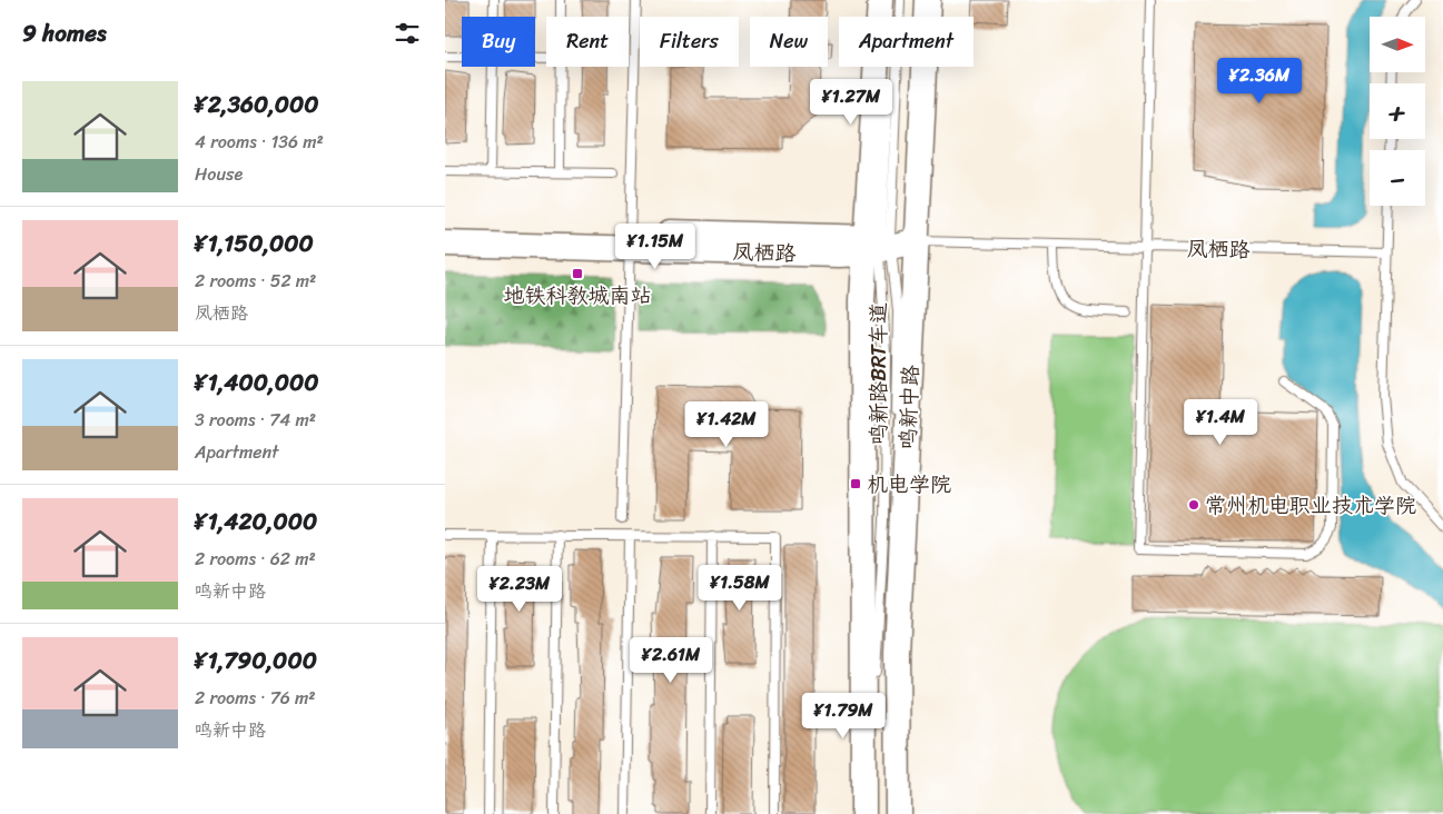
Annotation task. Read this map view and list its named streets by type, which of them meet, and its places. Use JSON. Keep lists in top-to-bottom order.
{
  "streets": {
    "main road": ["凤栖路", "鸣新中路"],
    "lane": ["鸣新路BRT车道"]
  },
  "crossings": [
    ["凤栖路", "鸣新路BRT车道"],
    ["凤栖路", "鸣新中路"]
  ],
  "places": {
    "transit": ["地铁科教城南站", "机电学院"],
    "other": ["常州机电职业技术学院"]
  },
  "north": "right",
  "page": {
    "heading": "9 homes",
    "map_buttons": ["+", "−"],
    "chip": [
      "Buy",
      "Rent",
      "Filters",
      "New",
      "Apartment"
    ],
    "price": [
      "¥2.36M",
      "¥1.27M",
      "¥1.15M",
      "¥1.4M",
      "¥1.42M",
      "¥1.58M",
      "¥2.23M",
      "¥2.61M",
      "¥1.79M"
    ],
    "list": [
      {
        "name": "¥2,360,000",
        "note": "4 rooms · 136 m² · House"
      },
      {
        "name": "¥1,150,000",
        "note": "2 rooms · 52 m² · 凤栖路"
      },
      {
        "name": "¥1,400,000",
        "note": "3 rooms · 74 m² · Apartment"
      },
      {
        "name": "¥1,420,000",
        "note": "2 rooms · 62 m² · 鸣新中路"
      },
      {
        "name": "¥1,790,000",
        "note": "2 rooms · 76 m² · 鸣新中路"
      }
    ]
  }
}
